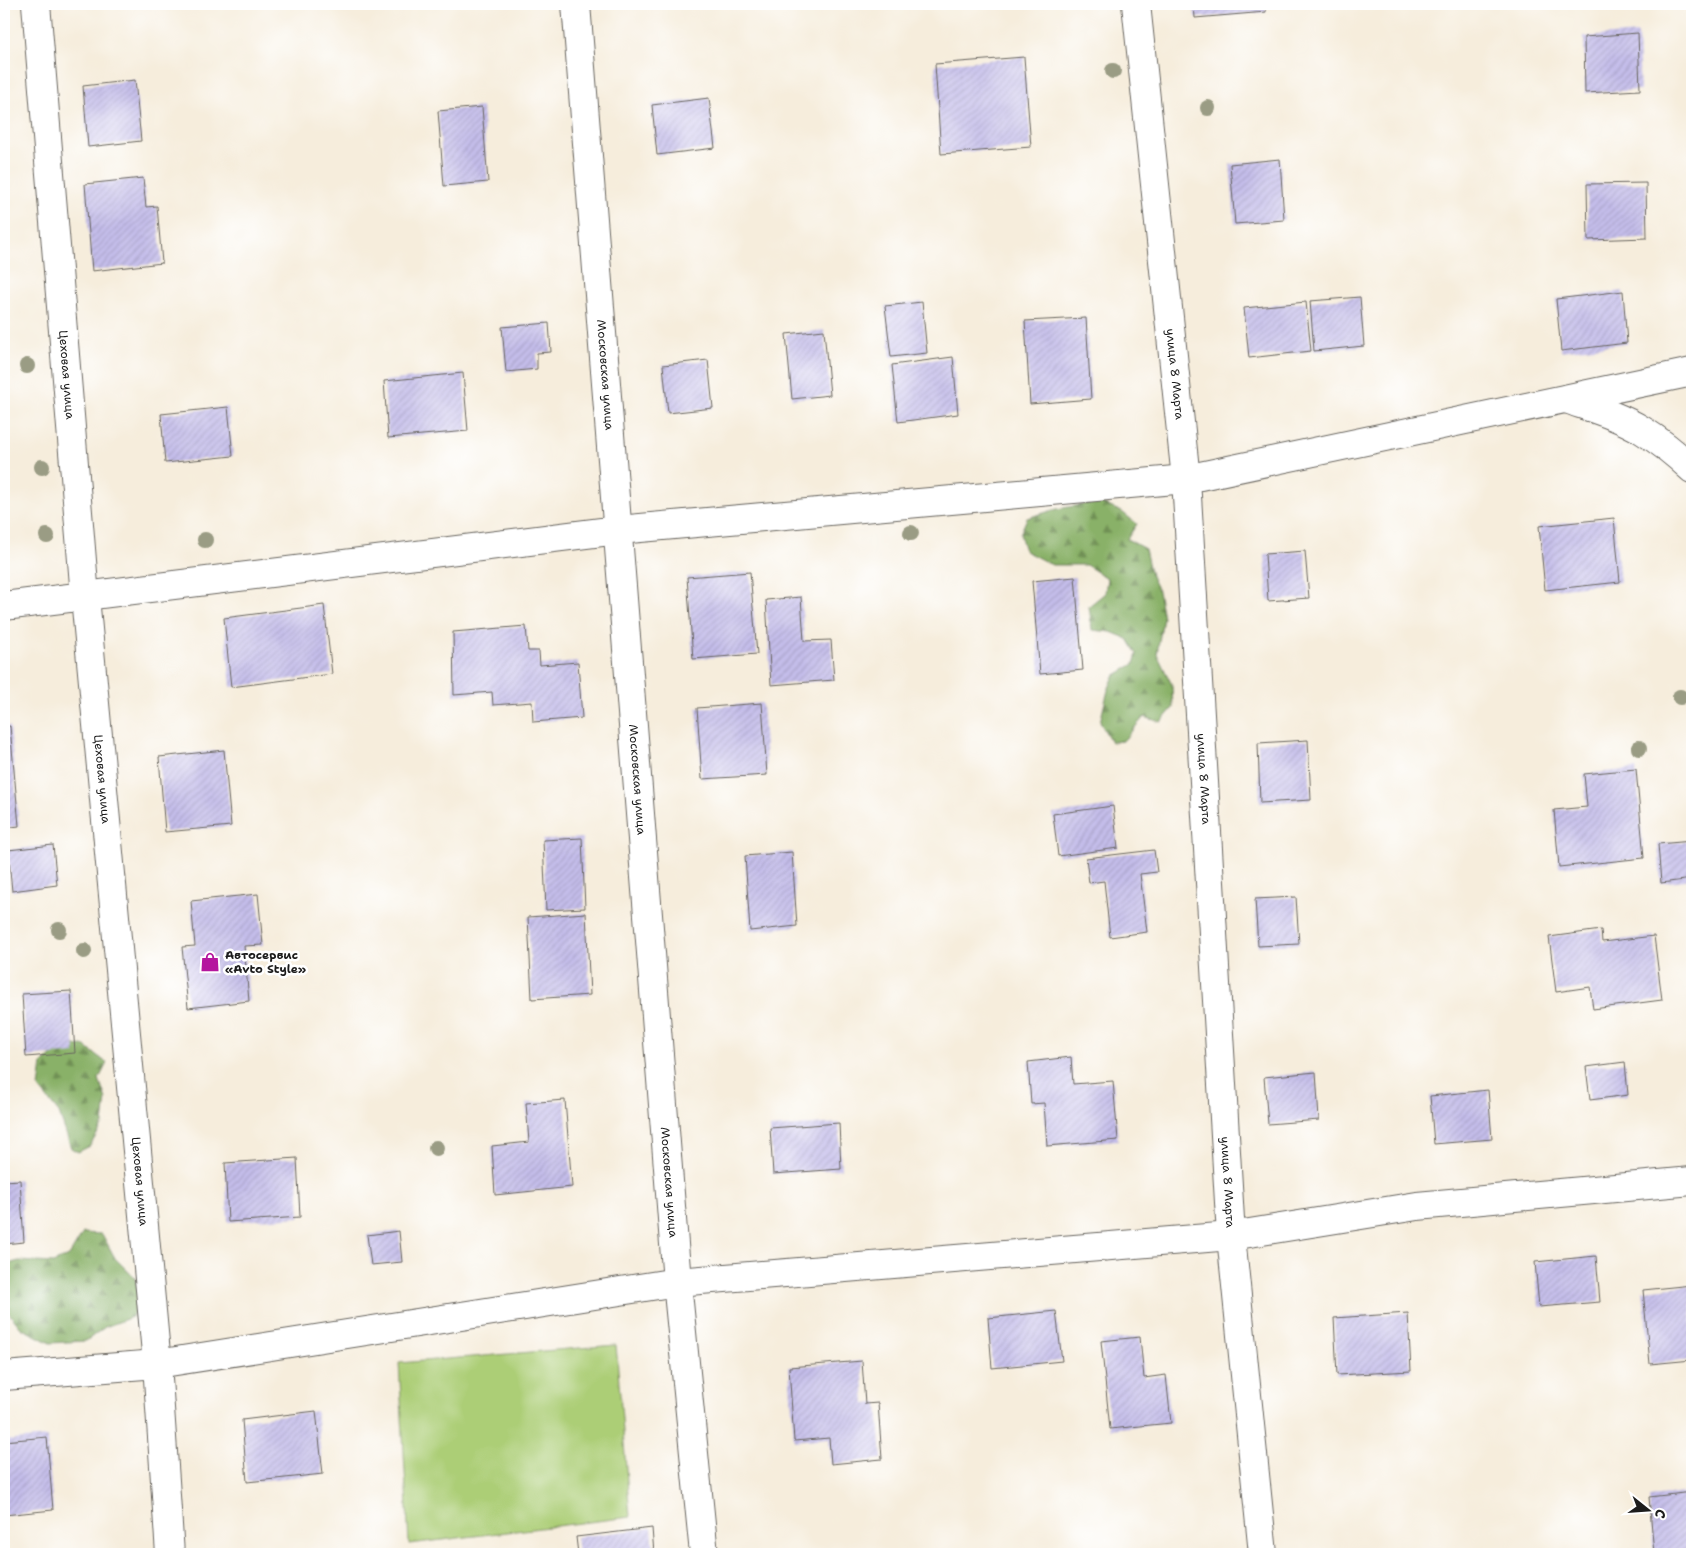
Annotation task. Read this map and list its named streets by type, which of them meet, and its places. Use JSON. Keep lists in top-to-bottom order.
{
  "streets": {
    "street": ["улица 8 Марта", "Цеховая улица", "Московская улица"]
  },
  "places": {
    "shop": ["Автосервис «Avto Style»"]
  },
  "north": "right"
}
